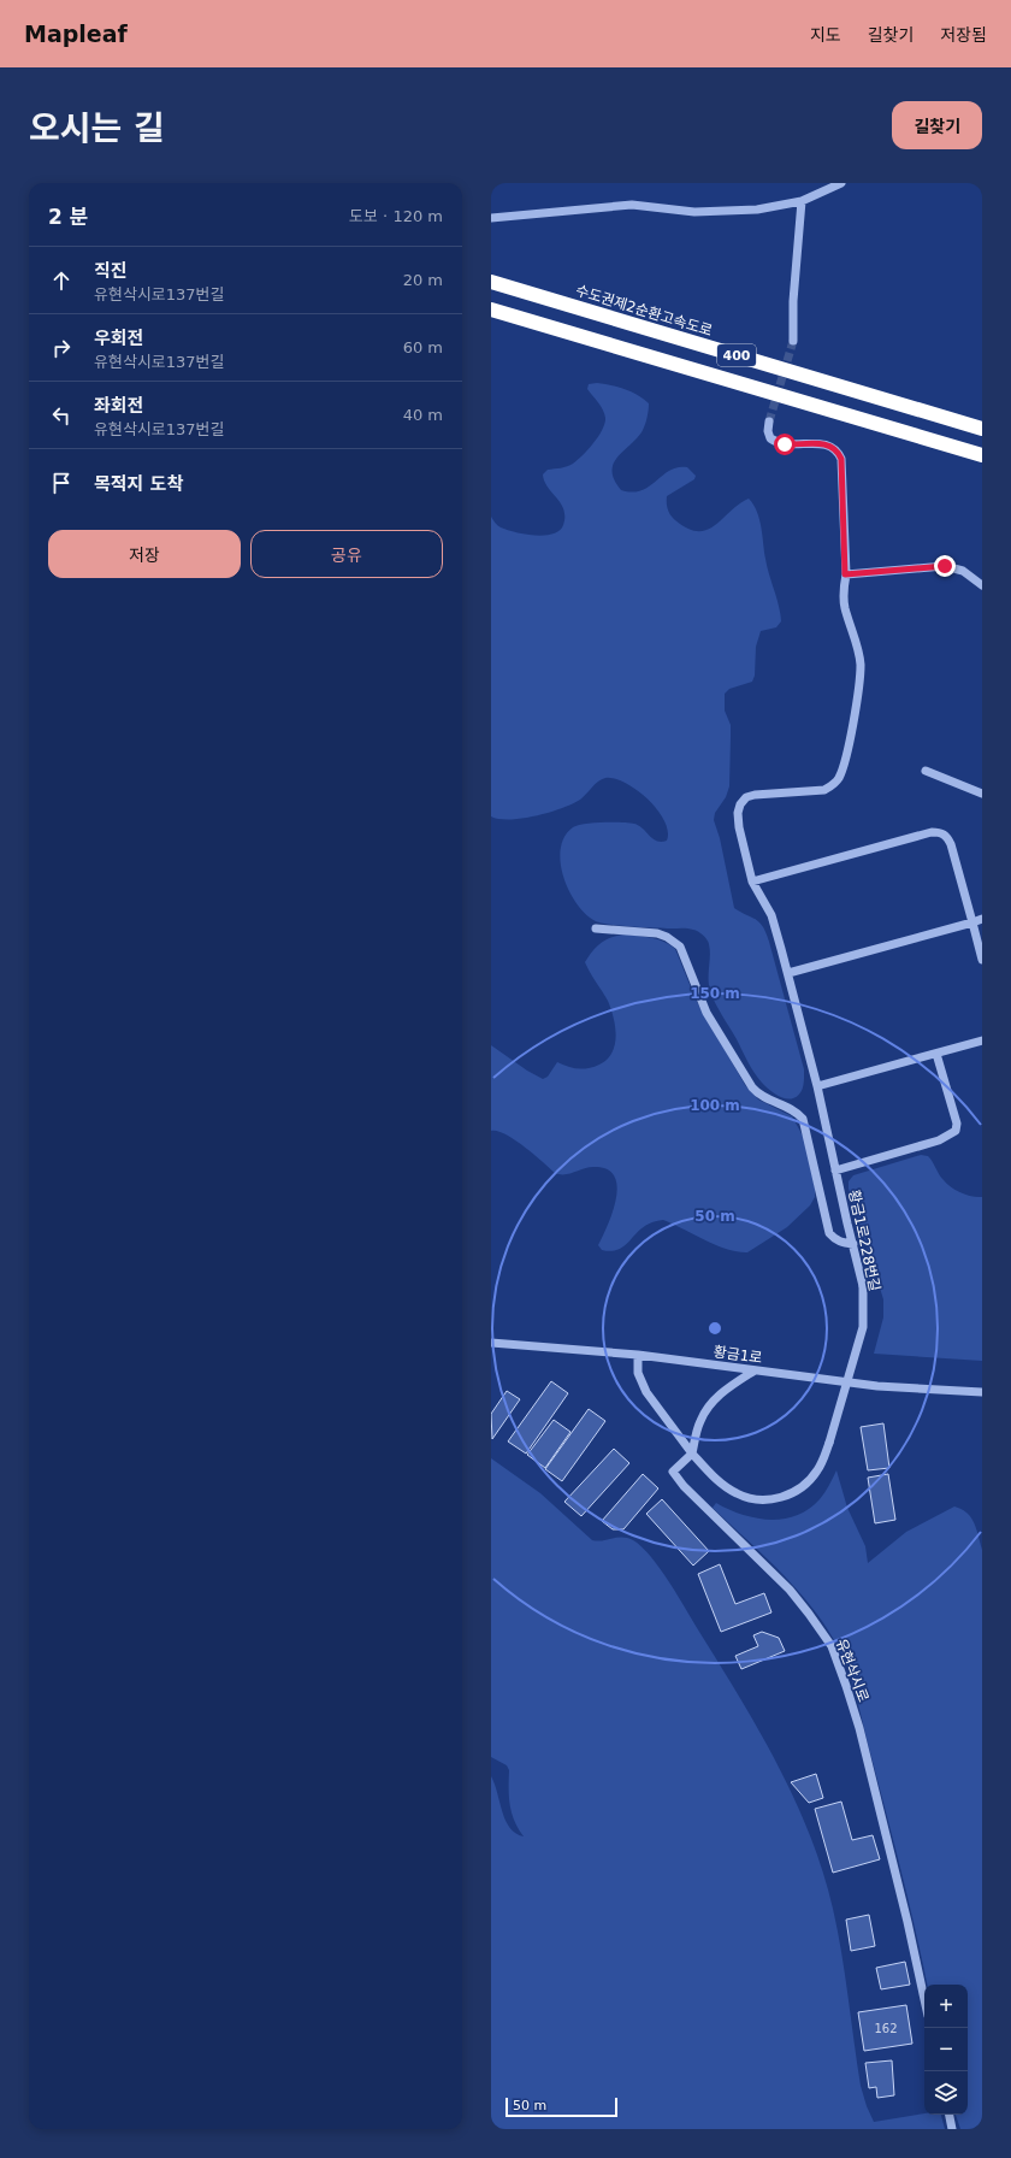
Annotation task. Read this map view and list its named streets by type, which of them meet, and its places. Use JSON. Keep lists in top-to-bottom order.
{
  "streets": {
    "highway": ["수도권제2순환고속도로", "400"],
    "street": ["황금1로228번길", "황금1로", "유현삭시로"]
  },
  "crossings": [
    ["황금1로228번길", "유현삭시로"]
  ],
  "house_numbers": ["162"],
  "scale_bar": "50 m",
  "page": {
    "header": "Mapleaf",
    "nav": ["지도", "길찾기", "저장됨"],
    "title": "오시는 길",
    "buttons": [
      "길찾기",
      ["저장", "공유"]
    ],
    "heading": ["2 분", "도보 · 120 m"],
    "list": [
      ["직진", "유현삭시로137번길", "20 m"],
      ["우회전", "유현삭시로137번길", "60 m"],
      ["좌회전", "유현삭시로137번길", "40 m"],
      "목적지 도착"
    ],
    "map_buttons": ["+", "−"],
    "scale": "50 m"
  },
  "rings": ["150 m", "100 m", "50 m"]
}
